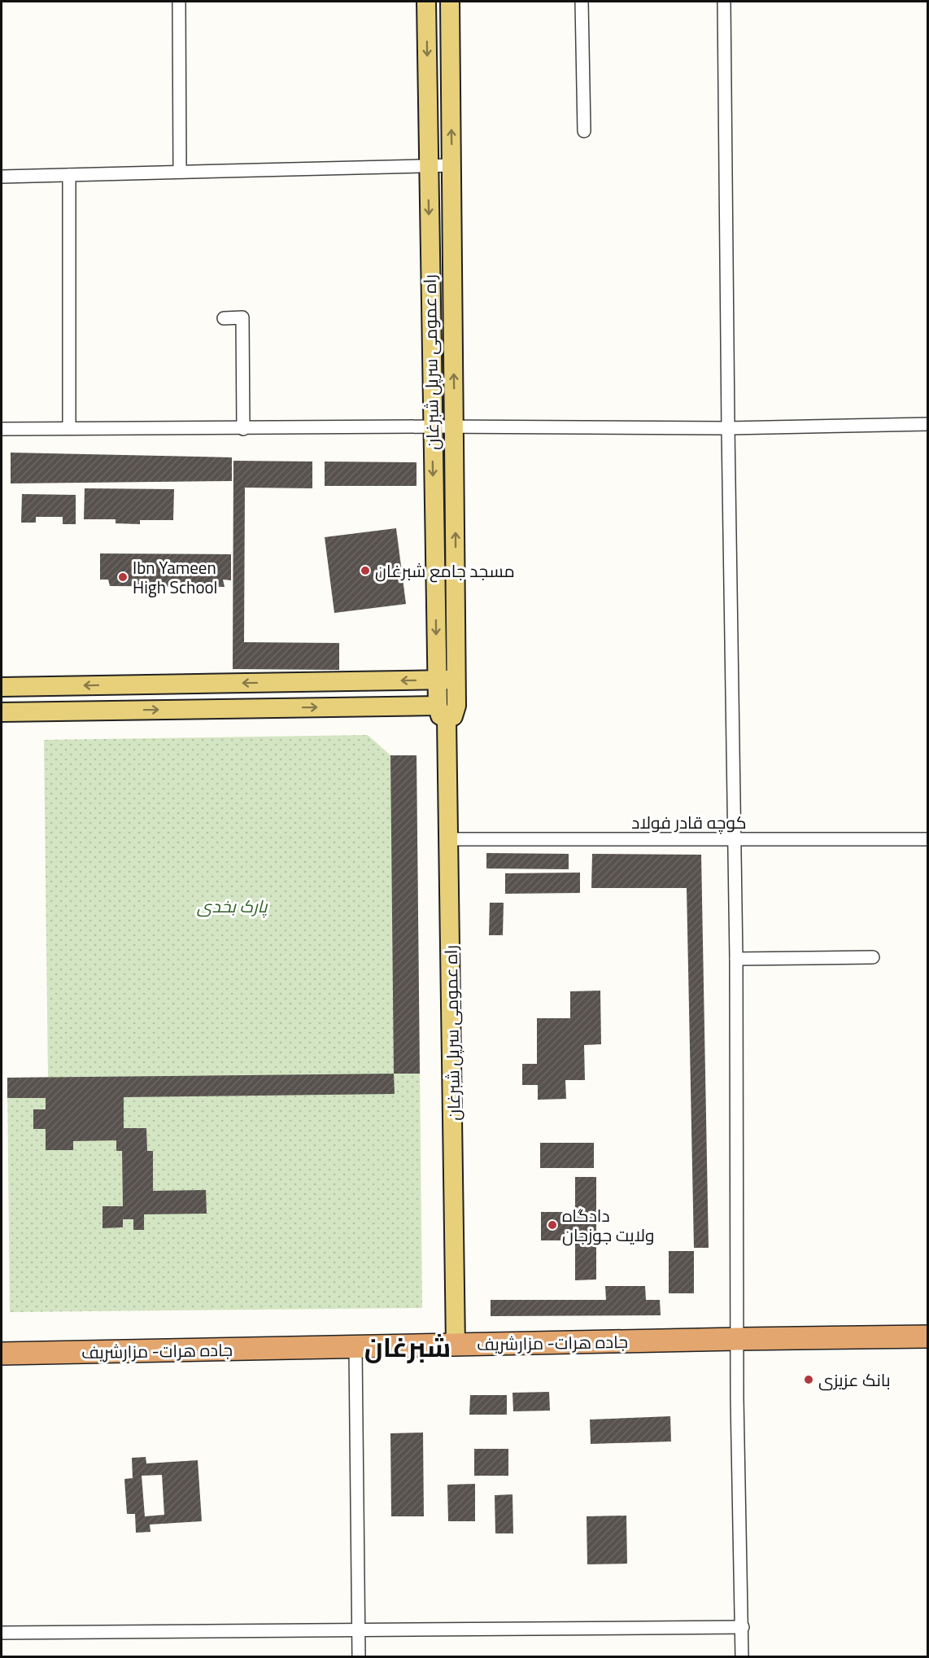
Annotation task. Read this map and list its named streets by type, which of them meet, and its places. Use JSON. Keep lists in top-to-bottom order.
{
  "streets": {
    "highway": ["جاده هرات- مزارشریف"],
    "main road": ["راه عمومی سرپل شبرغان"],
    "street": ["کوچه قادر فولاد"]
  },
  "crossings": [
    ["راه عمومی سرپل شبرغان", "کوچه قادر فولاد"],
    ["راه عمومی سرپل شبرغان", "جاده هرات- مزارشریف"]
  ],
  "districts": ["شبرغان"],
  "parks": ["پارک بخدی"],
  "places": [
    "مسجد جامع شبرغان",
    "Ibn Yameen High School",
    "دادگاه ولایت جوزجان",
    "بانک عزیزی"
  ]
}
